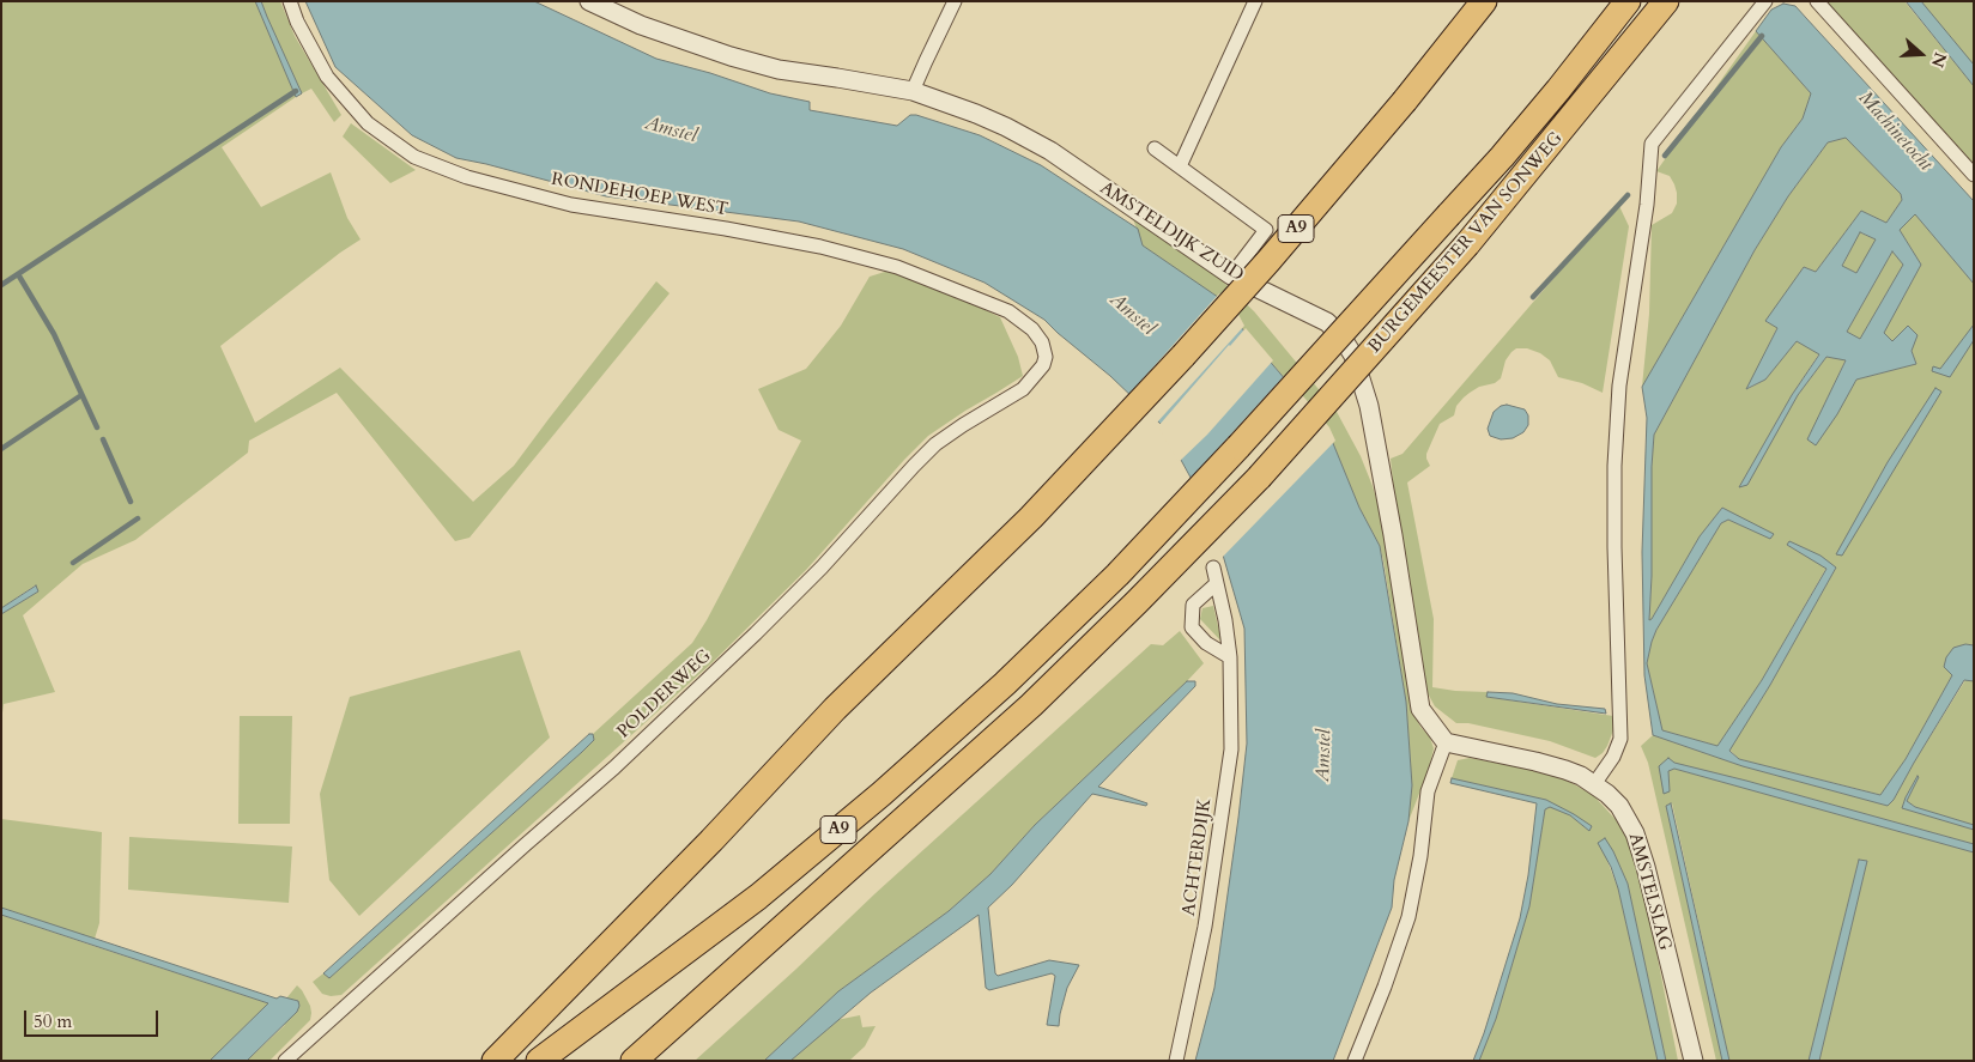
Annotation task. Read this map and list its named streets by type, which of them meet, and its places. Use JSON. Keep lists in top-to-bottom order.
{
  "streets": {
    "highway": ["A9", "BURGEMEESTER VAN SONWEG"],
    "street": [
      "RONDEHOEP WEST",
      "AMSTELDIJK ZUID",
      "POLDERWEG",
      "ACHTERDIJK",
      "AMSTELSLAG"
    ]
  },
  "crossings": [
    ["RONDEHOEP WEST", "POLDERWEG"],
    ["AMSTELDIJK ZUID", "AMSTELSLAG"]
  ],
  "water": ["Amstel", "Machinetocht"],
  "scale_bar": "50 m",
  "north": "right"
}
